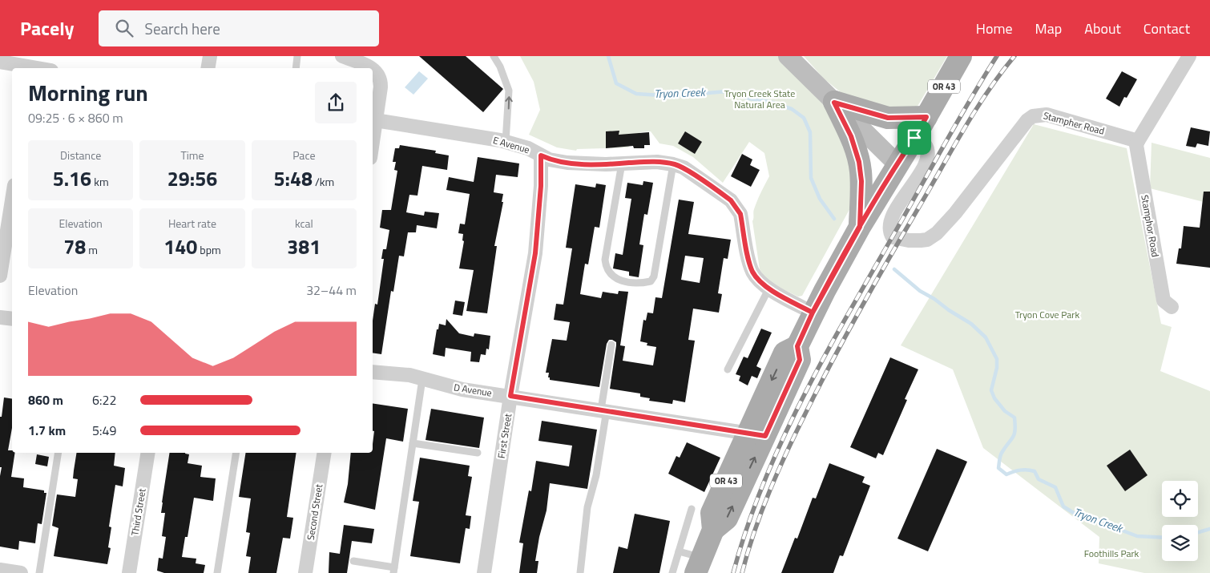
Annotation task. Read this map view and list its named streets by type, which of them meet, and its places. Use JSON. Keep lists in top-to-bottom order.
{
  "streets": {
    "main road": ["OR 43"],
    "street": [
      "Stampher Road",
      "E Avenue",
      "Stamphor Road",
      "D Avenue",
      "First Street",
      "Third Street",
      "Second Street"
    ]
  },
  "crossings": [
    ["OR 43", "Stampher Road"],
    ["OR 43", "E Avenue"],
    ["OR 43", "D Avenue"],
    ["Stampher Road", "Stamphor Road"],
    ["E Avenue", "First Street"],
    ["D Avenue", "First Street"]
  ],
  "water": ["Tryon Creek"],
  "parks": ["Tryon Creek State Natural Area", "Tryon Cove Park", "Foothills Park"],
  "page": {
    "header": "Pacely",
    "search": "Search here",
    "nav": [
      "Home",
      "Map",
      "About",
      "Contact"
    ],
    "heading": ["Morning run", "09:25 · 6 × 860 m"],
    "stats": [
      ["Distance", "5.16 km"],
      ["Time", "29:56"],
      ["Pace", "5:48 /km"],
      ["Elevation", "78 m"],
      ["Heart rate", "140 bpm"],
      ["kcal", "381"]
    ],
    "chart": ["Elevation", "32–44 m"],
    "list": [
      {
        "name": "860 m",
        "note": "6:22"
      },
      {
        "name": "1.7 km",
        "note": "5:49"
      }
    ]
  }
}
